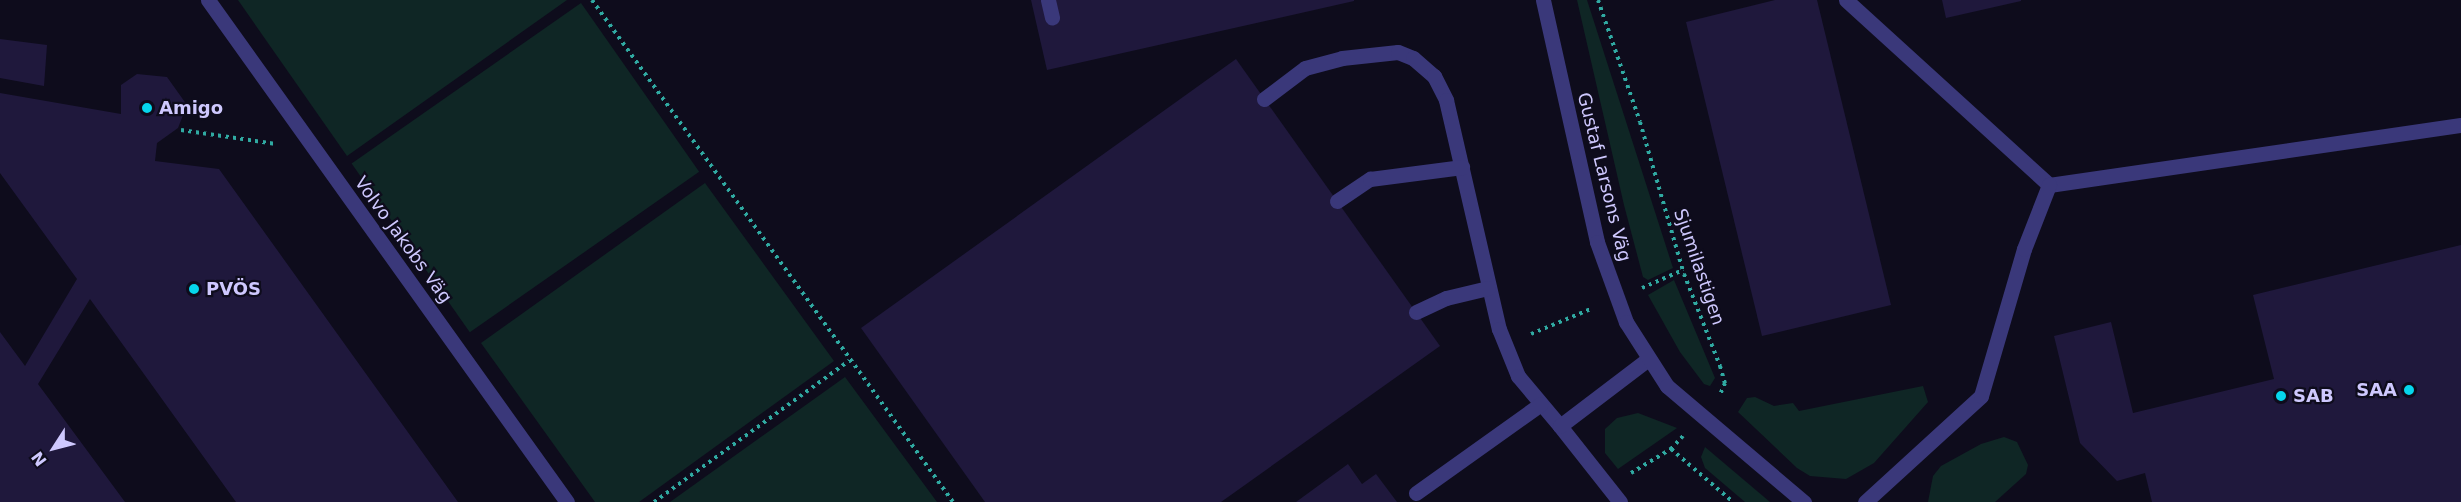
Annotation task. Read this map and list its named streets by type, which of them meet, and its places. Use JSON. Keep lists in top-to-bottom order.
{
  "streets": {
    "street": ["Gustaf Larsons Väg", "Volvo Jakobs Väg"],
    "path": ["Sjumilastigen"]
  },
  "crossings": [
    ["Gustaf Larsons Väg", "Sjumilastigen"]
  ],
  "places": [
    "Amigo",
    "PVÖS",
    "SAA",
    "SAB"
  ],
  "north": "bottom left"
}
